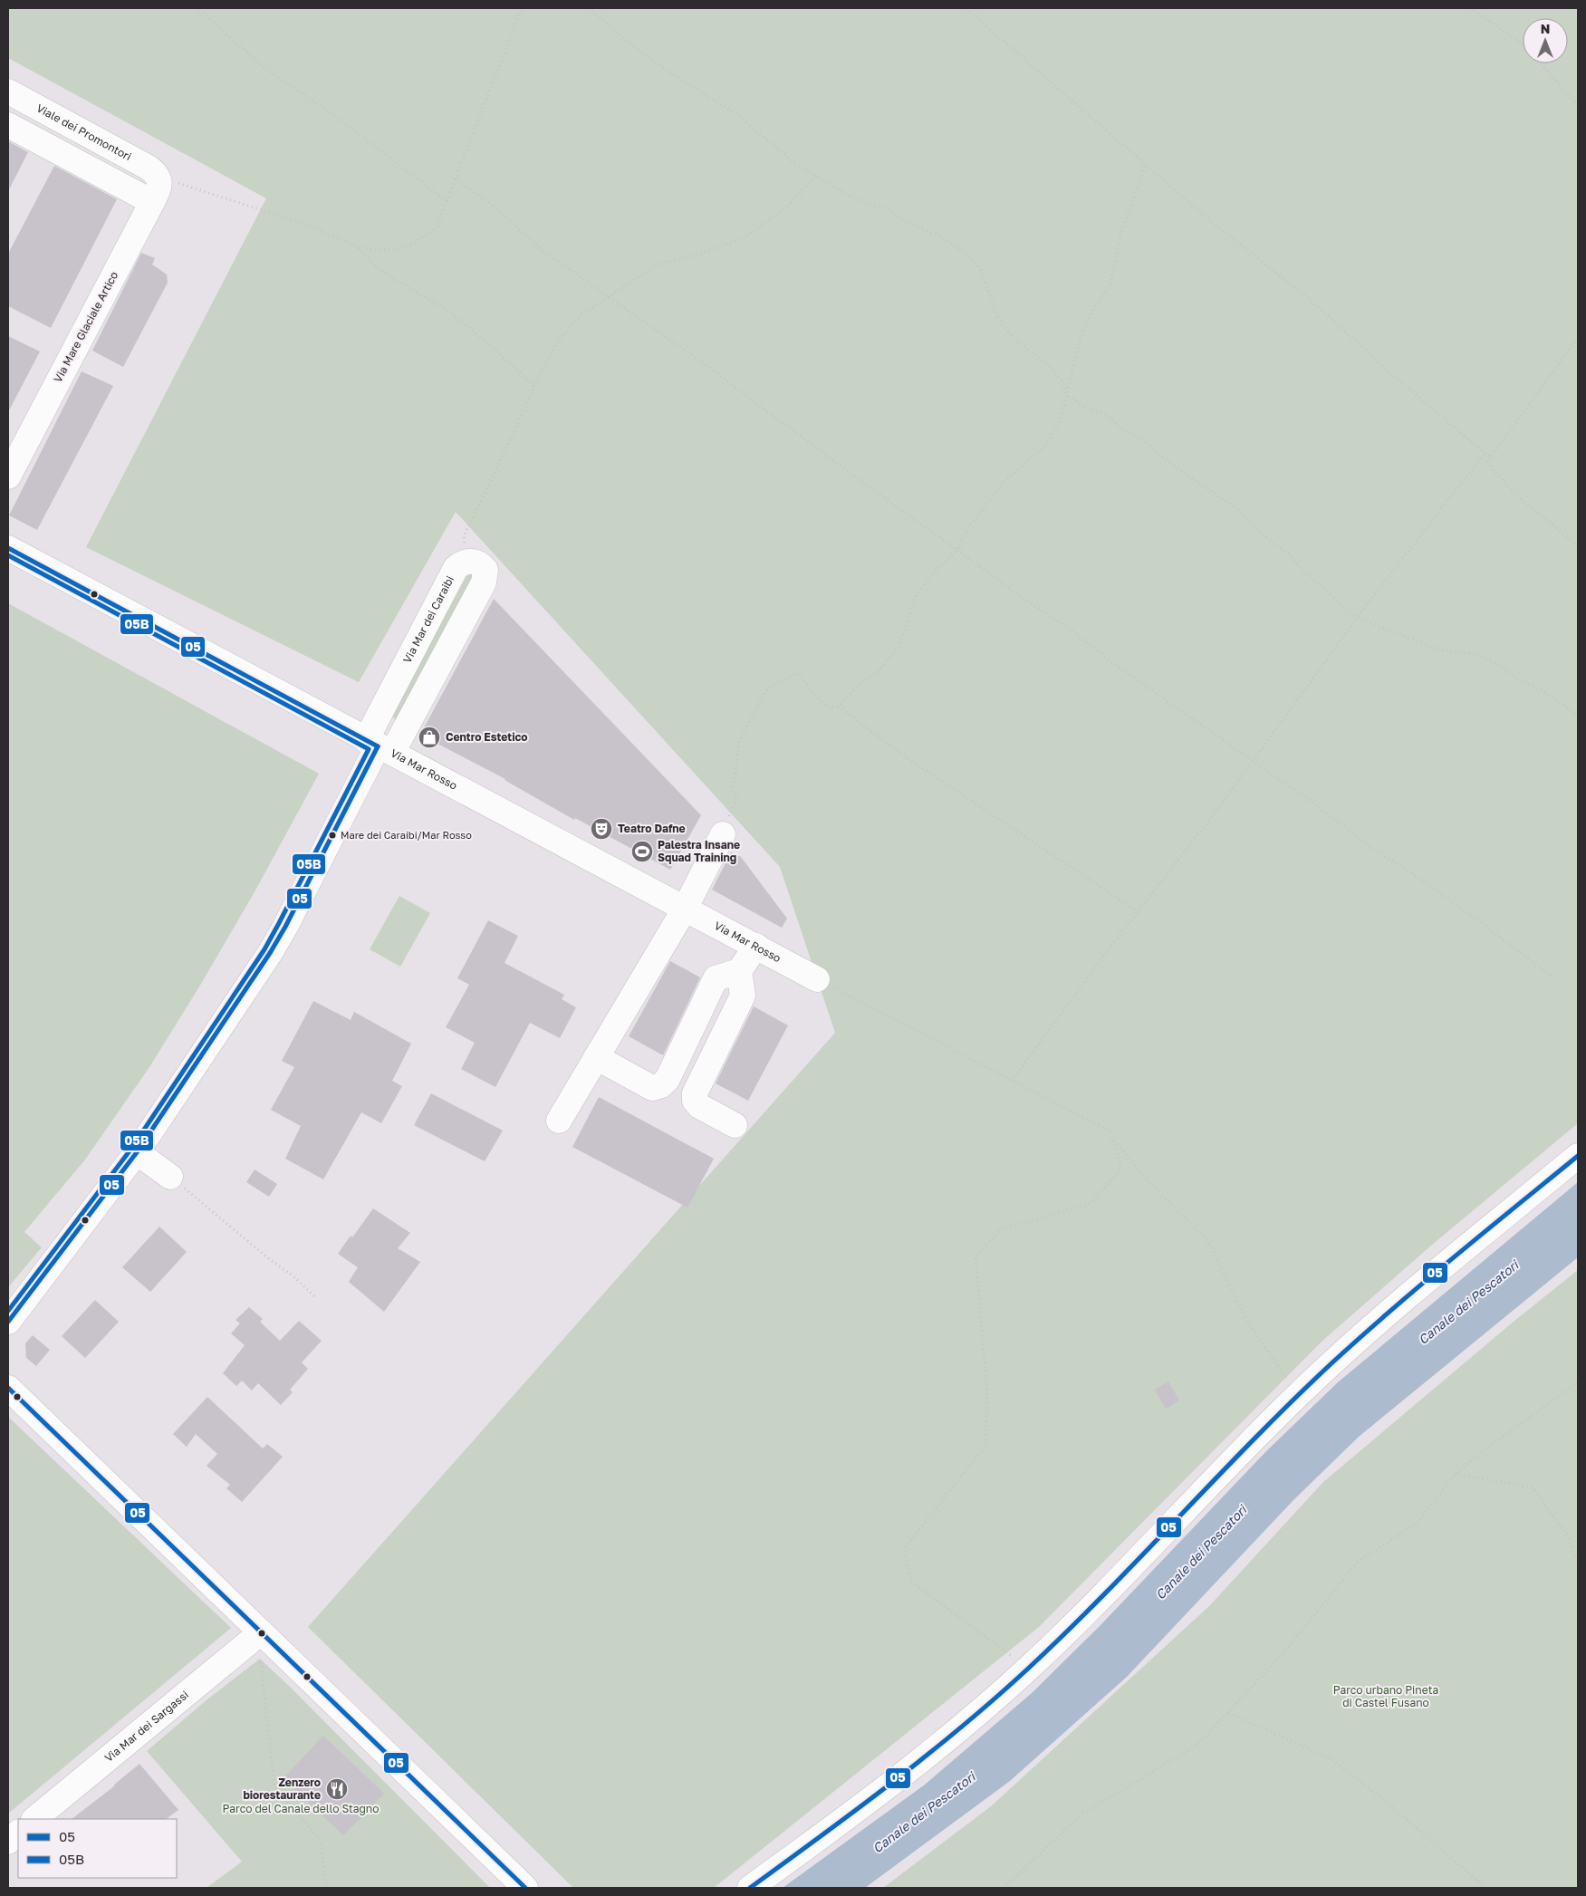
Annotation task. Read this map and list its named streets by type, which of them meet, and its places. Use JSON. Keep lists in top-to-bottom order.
{
  "streets": {
    "street": [
      "Viale dei Promontori",
      "Via Mare Glaciale Artico",
      "Via Mar Rosso",
      "Via Mar dei Sargassi"
    ]
  },
  "crossings": [
    ["Viale dei Promontori", "Via Mare Glaciale Artico"]
  ],
  "water": ["Canale dei Pescatori"],
  "parks": ["Parco urbano Pineta di Castel Fusano", "Parco del Canale dello Stagno"],
  "places": {
    "shop": ["Centro Estetico"],
    "theatre": ["Teatro Dafne"],
    "other": ["Mare dei Caraibi/Mar Rosso"],
    "sports": ["Palestra Insane Squad Training"],
    "restaurant": ["Zenzero biorestaurante"]
  },
  "lines": ["transit line 05", "transit line 05B"],
  "legend": ["05", "05B"],
  "north": "top"
}
